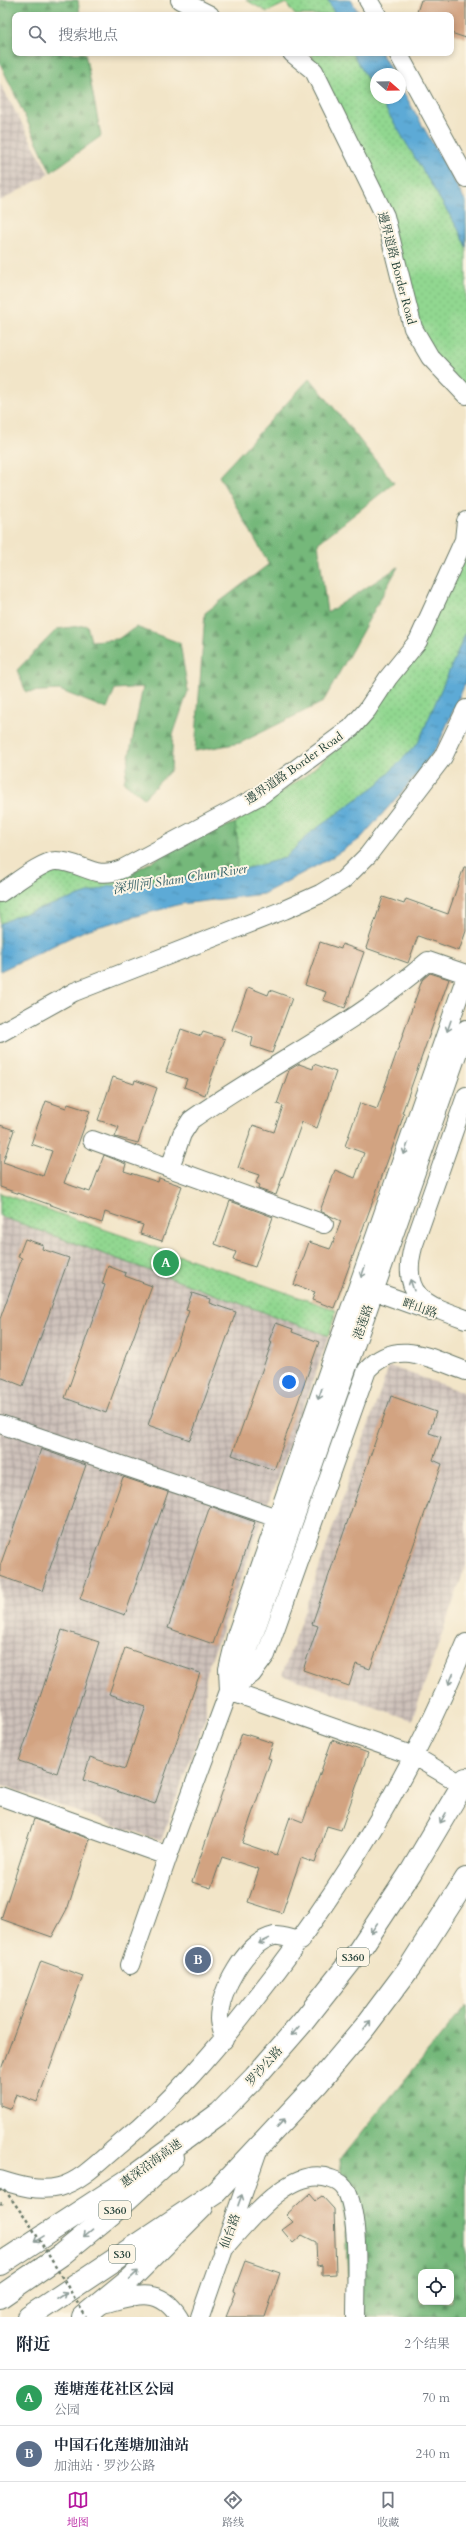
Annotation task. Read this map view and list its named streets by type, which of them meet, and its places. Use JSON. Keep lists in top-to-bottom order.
{
  "streets": {
    "main road": [
      "S360",
      "罗沙公路",
      "惠深沿海高速",
      "S30"
    ],
    "street": [
      "邊界道路 Border Road",
      "畔山路",
      "港莲路",
      "仙台路"
    ]
  },
  "crossings": [
    ["畔山路", "港莲路"],
    ["罗沙公路", "惠深沿海高速"]
  ],
  "one_way": ["仙台路"],
  "water": ["深圳河 Sham Chun River"],
  "north": "right",
  "page": {
    "search": "搜索地点",
    "pins": ["A", "B"],
    "heading": ["附近", "2个结果"],
    "list": [
      {
        "mark": "A",
        "name": "莲塘莲花社区公园",
        "note": "公园",
        "value": "70 m"
      },
      {
        "mark": "B",
        "name": "中国石化莲塘加油站",
        "note": "加油站 · 罗沙公路",
        "value": "240 m"
      }
    ],
    "nav": ["地图", "路线", "收藏"]
  }
}
